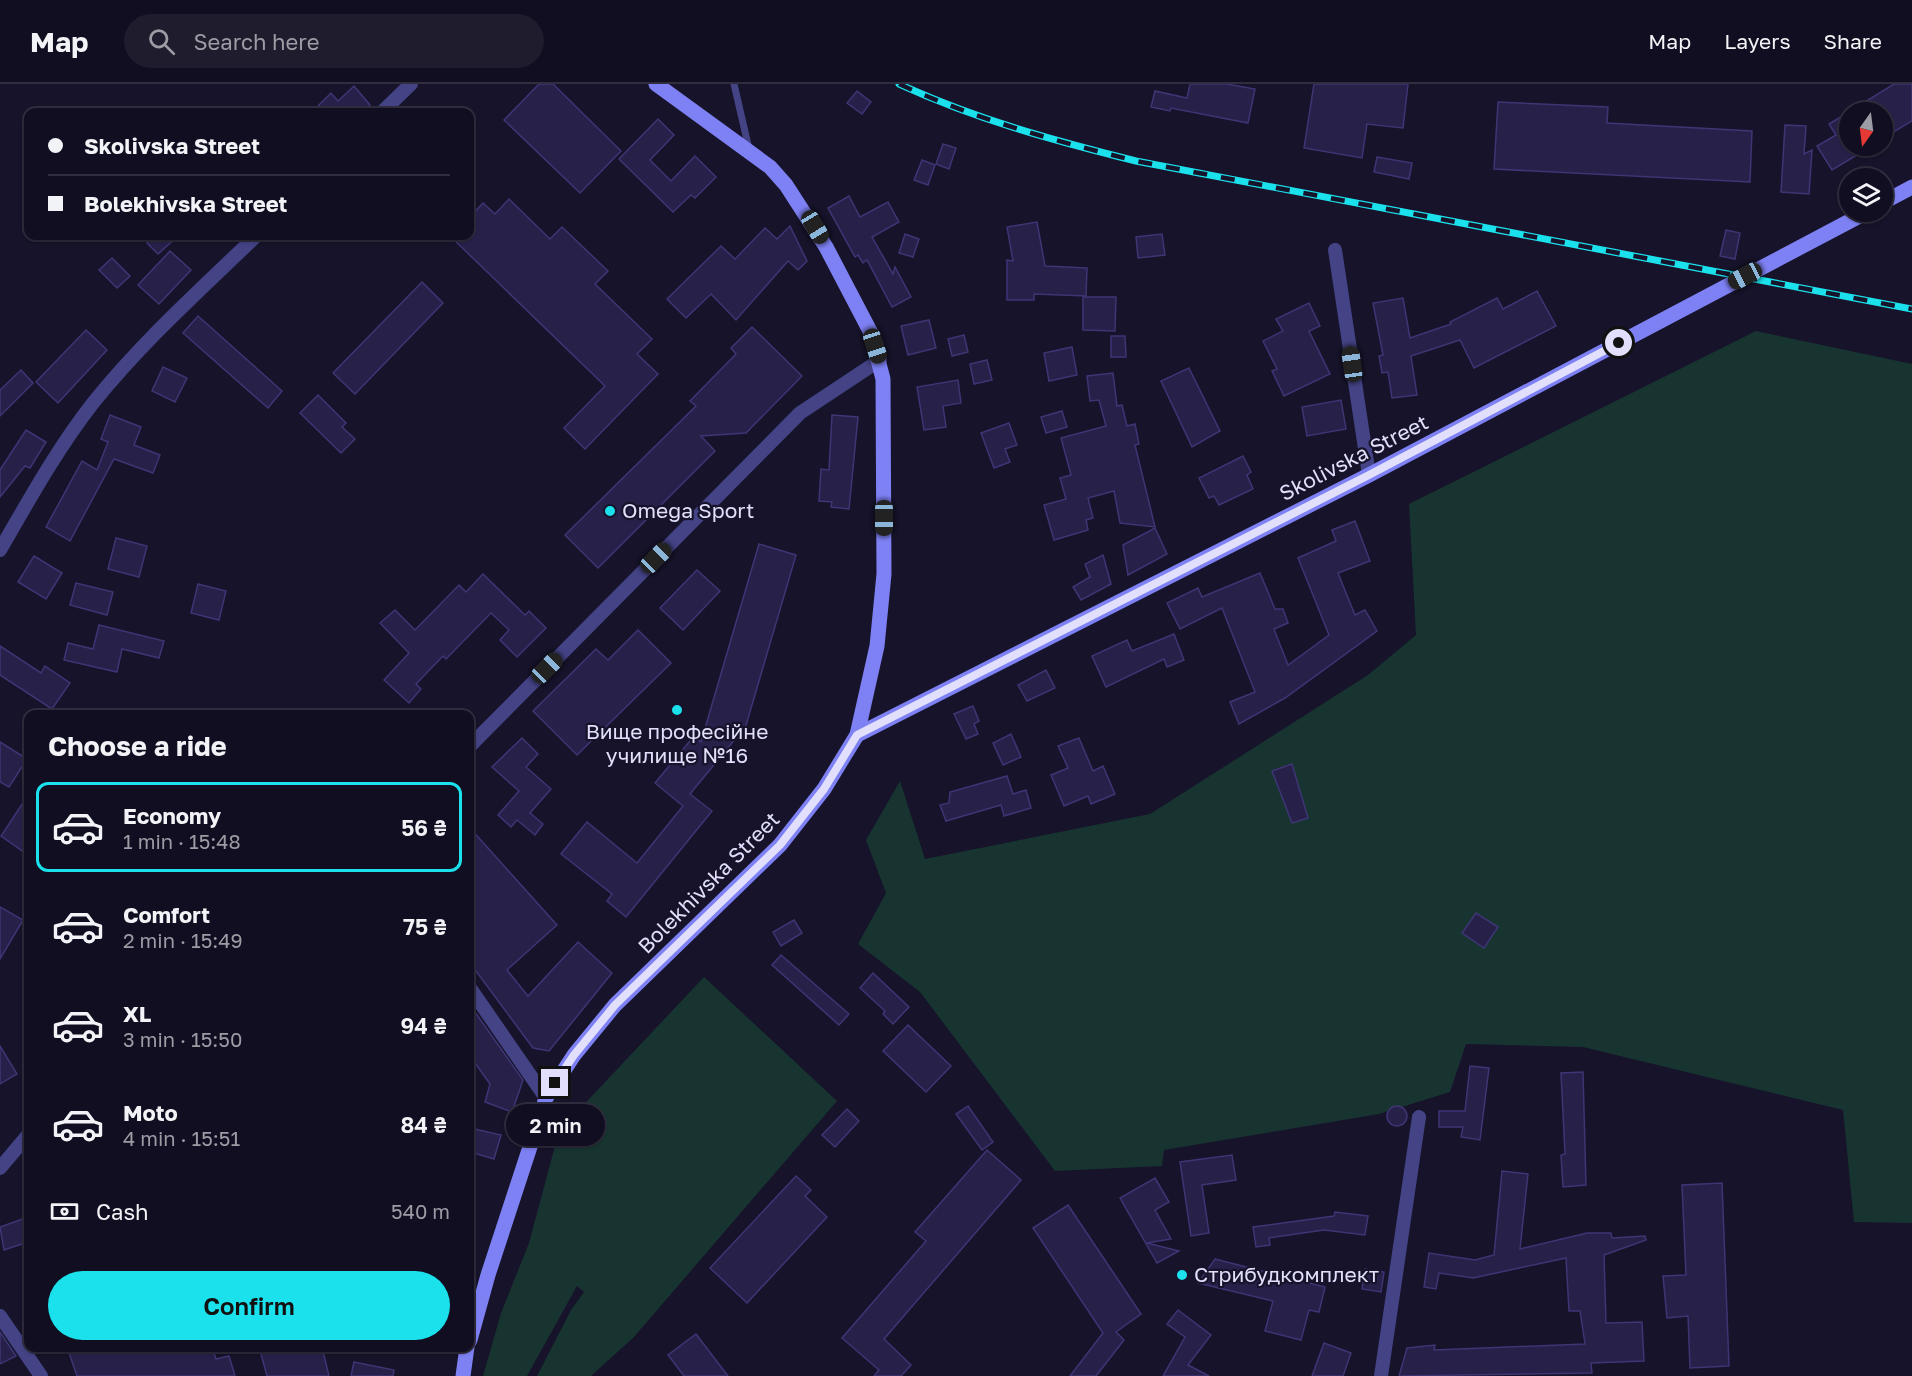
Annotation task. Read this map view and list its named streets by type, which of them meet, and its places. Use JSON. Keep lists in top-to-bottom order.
{
  "streets": {
    "main road": ["Skolivska Street", "Bolekhivska Street"]
  },
  "crossings": [
    ["Skolivska Street", "Bolekhivska Street"]
  ],
  "places": ["Omega Sport", "Вище професійне училище №16", "Стрибудкомплект"],
  "north": "bottom",
  "page": {
    "header": "Map",
    "search": "Search here",
    "nav": ["Map", "Layers", "Share"],
    "banner": ["Skolivska Street", "Bolekhivska Street"],
    "heading": "Choose a ride",
    "list": [
      {
        "name": "Economy",
        "note": "1 min · 15:48",
        "value": "56 ₴"
      },
      {
        "name": "Comfort",
        "note": "2 min · 15:49",
        "value": "75 ₴"
      },
      {
        "name": "XL",
        "note": "3 min · 15:50",
        "value": "94 ₴"
      },
      {
        "name": "Moto",
        "note": "4 min · 15:51",
        "value": "84 ₴"
      }
    ],
    "bubble": "2 min",
    "pay": ["Cash", "540 m"],
    "buttons": "Confirm"
  }
}
